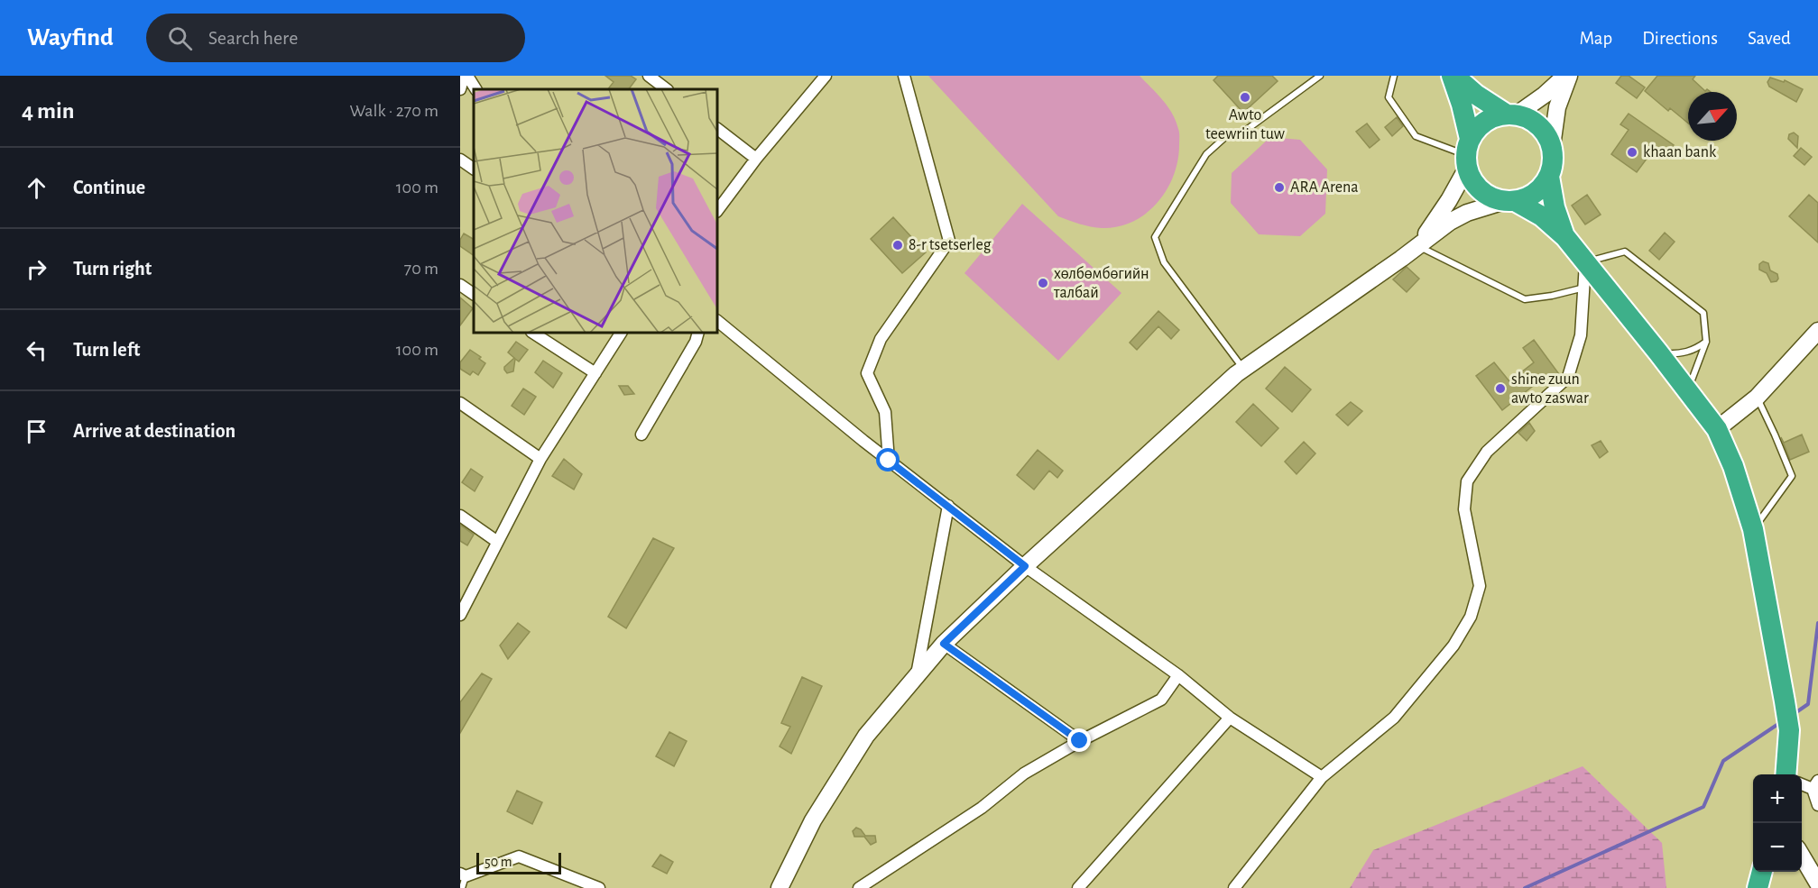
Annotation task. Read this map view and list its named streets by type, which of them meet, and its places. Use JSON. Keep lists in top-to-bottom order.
{
  "places": [
    "Awto teewriin tuw",
    "khaan bank",
    "ARA Arena",
    "8-r tsetserleg",
    "хөлбөмбөгийн талбай",
    "shine zuun awto zaswar"
  ],
  "scale_bar": "50 m",
  "north": "top right",
  "page": {
    "header": "Wayfind",
    "search": "Search here",
    "nav": ["Map", "Directions", "Saved"],
    "heading": ["4 min", "Walk · 270 m"],
    "list": [
      ["Continue", "100 m"],
      ["Turn right", "70 m"],
      ["Turn left", "100 m"],
      "Arrive at destination"
    ],
    "map_buttons": ["+", "−"],
    "scale": "50 m"
  }
}
